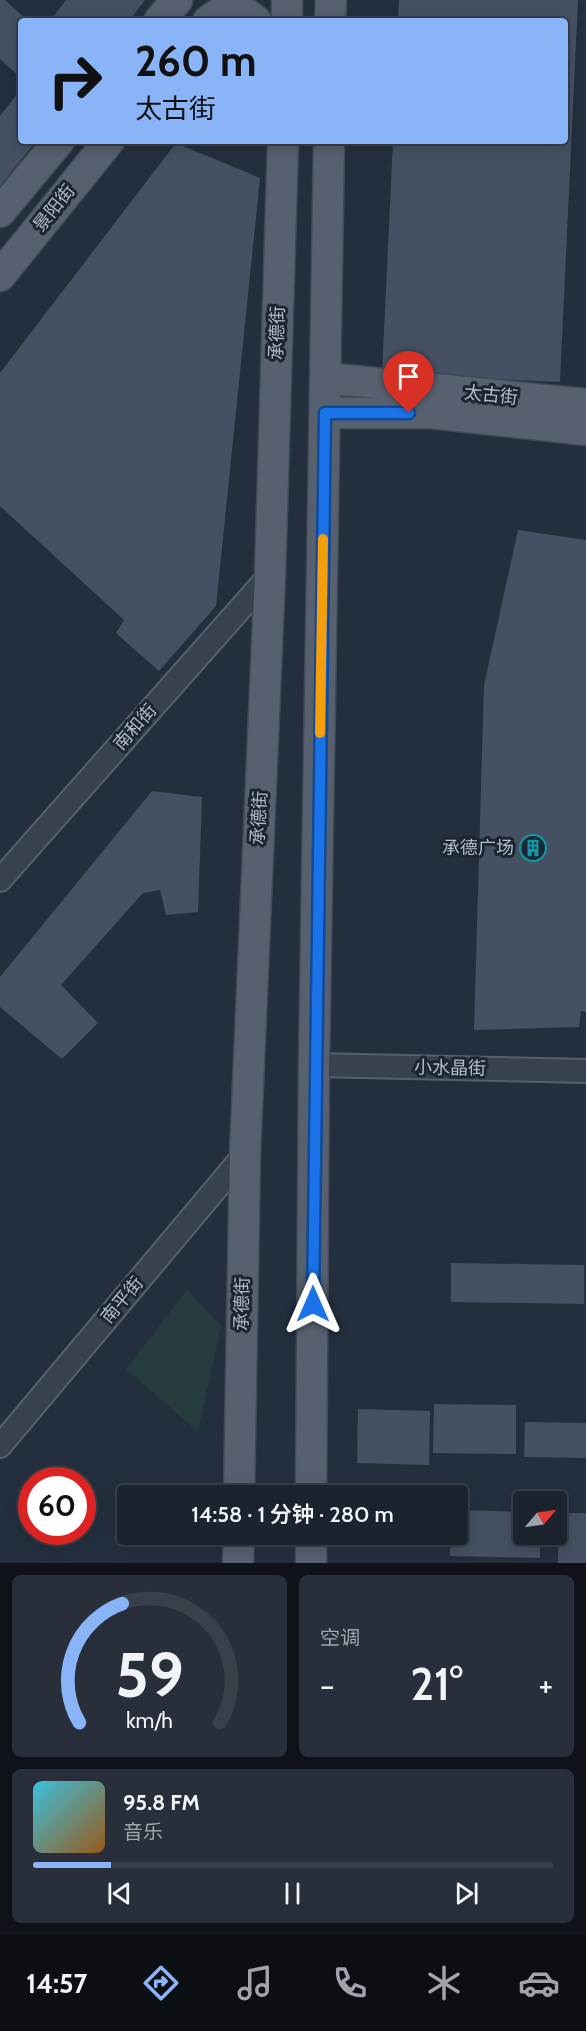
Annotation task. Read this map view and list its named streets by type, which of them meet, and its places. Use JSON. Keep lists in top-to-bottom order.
{
  "streets": {
    "main road": ["景阳街", "承德街", "太古街"],
    "street": ["南和街", "小水晶街", "南平街"]
  },
  "crossings": [
    ["承德街", "南和街"],
    ["承德街", "南平街"]
  ],
  "places": {
    "building": ["承德广场"]
  },
  "north": "top right",
  "page": {
    "turn": ["260 m", "太古街"],
    "limit": "60",
    "trip": "14:58 · 1 分钟 · 280 m",
    "tile": "空调",
    "heat": ["−", "21°", "+"],
    "song": ["95.8 FM", "音乐"],
    "tabs": "14:57",
    "gauge": ["59", "km/h"]
  }
}
